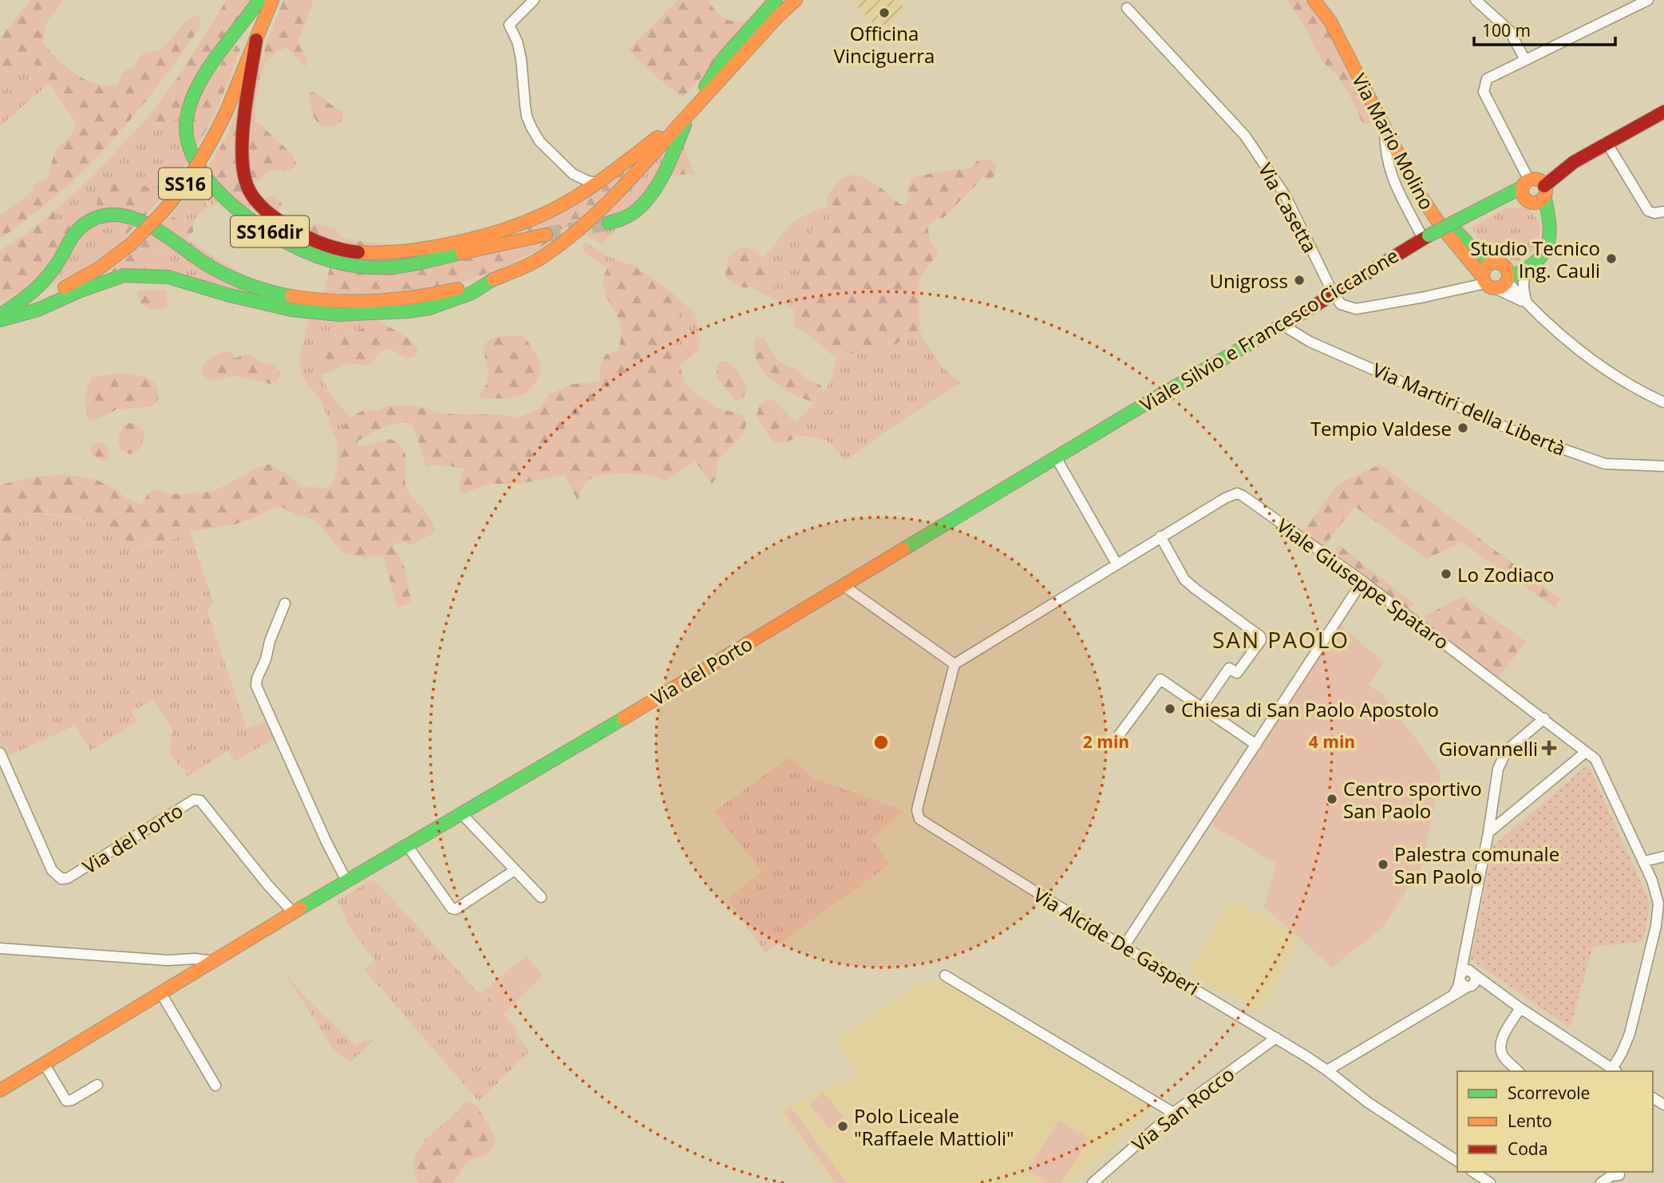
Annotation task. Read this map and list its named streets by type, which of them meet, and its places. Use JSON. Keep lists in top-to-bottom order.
{
  "streets": {
    "main road": [
      "Via Mario Molino",
      "SS16",
      "SS16dir",
      "Viale Silvio e Francesco Ciccarone",
      "Via del Porto"
    ],
    "street": [
      "Via Casetta",
      "Via Martiri della Libertà",
      "Viale Giuseppe Spataro",
      "Via Alcide De Gasperi",
      "Via San Rocco"
    ]
  },
  "crossings": [
    ["Via Mario Molino", "Via Casetta"],
    ["SS16", "SS16dir"],
    ["Via Casetta", "Viale Silvio e Francesco Ciccarone"],
    ["Viale Silvio e Francesco Ciccarone", "Via Martiri della Libertà"],
    ["Viale Silvio e Francesco Ciccarone", "Via del Porto"],
    ["Viale Giuseppe Spataro", "Via Alcide De Gasperi"],
    ["Via Alcide De Gasperi", "Via San Rocco"]
  ],
  "districts": ["SAN PAOLO"],
  "places": {
    "other": [
      "Officina Vinciguerra",
      "Studio Tecnico Ing. Cauli",
      "Unigross",
      "Tempio Valdese",
      "Lo Zodiaco",
      "Chiesa di San Paolo Apostolo",
      "Centro sportivo San Paolo",
      "Palestra comunale San Paolo",
      "Polo Liceale \"Raffaele Mattioli\""
    ],
    "health": ["Giovannelli"]
  },
  "legend": ["Scorrevole", "Lento", "Coda"],
  "scale_bar": "100 m",
  "rings": ["2 min", "4 min"]
}
